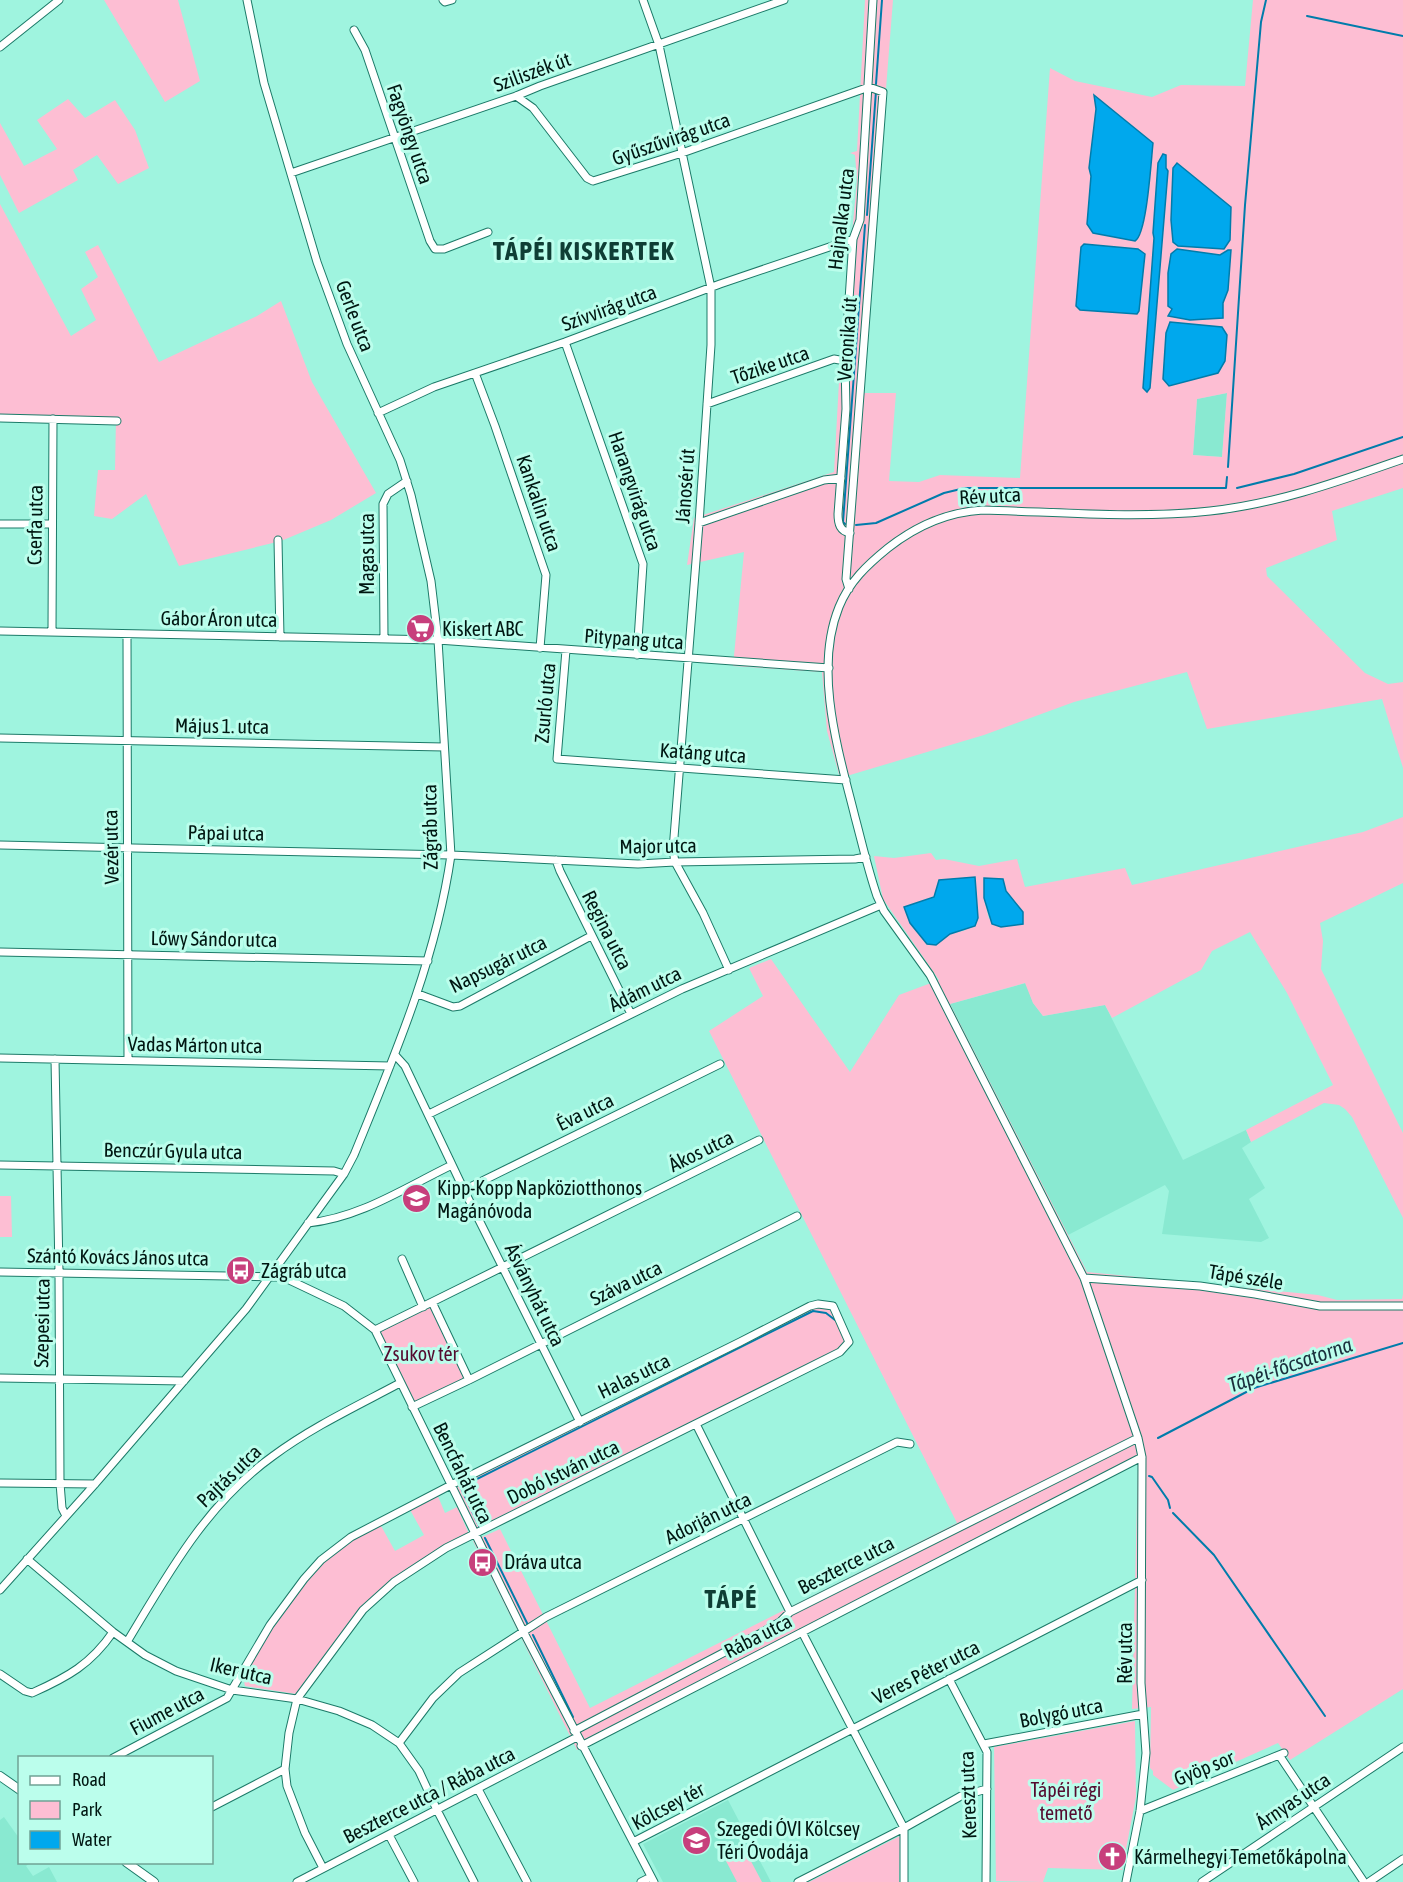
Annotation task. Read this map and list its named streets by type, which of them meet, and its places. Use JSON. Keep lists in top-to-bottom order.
{
  "streets": {
    "street": [
      "Sziliszék út",
      "Fagyöngy utca",
      "Gyűszűvirág utca",
      "Hajnalka utca",
      "Szívvirág utca",
      "Gerle utca",
      "Veronika út",
      "Tőzike utca",
      "Jánosér út",
      "Harangvirág utca",
      "Rév utca",
      "Kankalin utca",
      "Cserfa utca",
      "Magas utca",
      "Gábor Áron utca",
      "Pitypang utca",
      "Zsurló utca",
      "Május 1. utca",
      "Katáng utca",
      "Zágráb utca",
      "Pápai utca",
      "Major utca",
      "Vezér utca",
      "Regina utca",
      "Lőwy Sándor utca",
      "Napsugár utca",
      "Ádám utca",
      "Vadas Márton utca",
      "Éva utca",
      "Benczúr Gyula utca",
      "Ákos utca",
      "Szántó Kovács János utca",
      "Tápé széle",
      "Száva utca",
      "Ásványhát utca",
      "Szepesi utca",
      "Halas utca",
      "Dobó István utca",
      "Bencfahát utca",
      "Pajtás utca",
      "Adorján utca",
      "Beszterce utca",
      "Rába utca",
      "Iker utca",
      "Veres Péter utca",
      "Fiume utca",
      "Bolygó utca",
      "Gyöp sor",
      "Beszterce utca / Rába utca",
      "Kereszt utca",
      "Árnyas utca",
      "Kölcsey tér"
    ]
  },
  "crossings": [
    ["Sziliszék út", "Fagyöngy utca"],
    ["Sziliszék út", "Gyűszűvirág utca"],
    ["Sziliszék út", "Gerle utca"],
    ["Sziliszék út", "Jánosér út"],
    ["Gyűszűvirág utca", "Hajnalka utca"],
    ["Gyűszűvirág utca", "Veronika út"],
    ["Gyűszűvirág utca", "Jánosér út"],
    ["Hajnalka utca", "Szívvirág utca"],
    ["Hajnalka utca", "Veronika út"],
    ["Hajnalka utca", "Tőzike utca"],
    ["Szívvirág utca", "Gerle utca"],
    ["Szívvirág utca", "Jánosér út"],
    ["Szívvirág utca", "Harangvirág utca"],
    ["Szívvirág utca", "Kankalin utca"],
    ["Gerle utca", "Magas utca"],
    ["Gerle utca", "Gábor Áron utca"],
    ["Gerle utca", "Pitypang utca"],
    ["Gerle utca", "Zágráb utca"],
    ["Veronika út", "Rév utca"],
    ["Tőzike utca", "Jánosér út"],
    ["Jánosér út", "Pitypang utca"],
    ["Jánosér út", "Katáng utca"],
    ["Jánosér út", "Major utca"],
    ["Jánosér út", "Ádám utca"],
    ["Harangvirág utca", "Pitypang utca"],
    ["Rév utca", "Pitypang utca"],
    ["Rév utca", "Katáng utca"],
    ["Rév utca", "Major utca"],
    ["Rév utca", "Ádám utca"],
    ["Rév utca", "Tápé széle"],
    ["Rév utca", "Beszterce utca"],
    ["Rév utca", "Rába utca"],
    ["Rév utca", "Veres Péter utca"],
    ["Rév utca", "Bolygó utca"],
    ["Rév utca", "Gyöp sor"],
    ["Kankalin utca", "Pitypang utca"],
    ["Cserfa utca", "Gábor Áron utca"],
    ["Magas utca", "Gábor Áron utca"],
    ["Gábor Áron utca", "Pitypang utca"],
    ["Gábor Áron utca", "Zágráb utca"],
    ["Gábor Áron utca", "Vezér utca"],
    ["Pitypang utca", "Zsurló utca"],
    ["Pitypang utca", "Zágráb utca"],
    ["Zsurló utca", "Katáng utca"],
    ["Május 1. utca", "Zágráb utca"],
    ["Május 1. utca", "Vezér utca"],
    ["Zágráb utca", "Pápai utca"],
    ["Zágráb utca", "Major utca"],
    ["Zágráb utca", "Lőwy Sándor utca"],
    ["Zágráb utca", "Napsugár utca"],
    ["Zágráb utca", "Vadas Márton utca"],
    ["Zágráb utca", "Benczúr Gyula utca"],
    ["Zágráb utca", "Szántó Kovács János utca"],
    ["Zágráb utca", "Ásványhát utca"],
    ["Zágráb utca", "Szepesi utca"],
    ["Zágráb utca", "Bencfahát utca"],
    ["Zágráb utca", "Iker utca"],
    ["Pápai utca", "Major utca"],
    ["Pápai utca", "Vezér utca"],
    ["Major utca", "Regina utca"],
    ["Vezér utca", "Lőwy Sándor utca"],
    ["Vezér utca", "Vadas Márton utca"],
    ["Regina utca", "Napsugár utca"],
    ["Regina utca", "Ádám utca"],
    ["Ádám utca", "Ásványhát utca"],
    ["Vadas Márton utca", "Szepesi utca"],
    ["Éva utca", "Ásványhát utca"],
    ["Benczúr Gyula utca", "Szepesi utca"],
    ["Ákos utca", "Ásványhát utca"],
    ["Szántó Kovács János utca", "Szepesi utca"],
    ["Szántó Kovács János utca", "Bencfahát utca"],
    ["Száva utca", "Ásványhát utca"],
    ["Ásványhát utca", "Halas utca"],
    ["Halas utca", "Dobó István utca"],
    ["Halas utca", "Bencfahát utca"],
    ["Dobó István utca", "Bencfahát utca"],
    ["Dobó István utca", "Iker utca"],
    ["Dobó István utca", "Beszterce utca / Rába utca"],
    ["Bencfahát utca", "Pajtás utca"],
    ["Bencfahát utca", "Adorján utca"],
    ["Bencfahát utca", "Beszterce utca"],
    ["Bencfahát utca", "Rába utca"],
    ["Bencfahát utca", "Beszterce utca / Rába utca"],
    ["Bencfahát utca", "Kölcsey tér"],
    ["Pajtás utca", "Iker utca"],
    ["Adorján utca", "Iker utca"],
    ["Beszterce utca", "Beszterce utca / Rába utca"],
    ["Iker utca", "Fiume utca"],
    ["Iker utca", "Beszterce utca / Rába utca"],
    ["Veres Péter utca", "Kereszt utca"],
    ["Veres Péter utca", "Kölcsey tér"],
    ["Bolygó utca", "Kereszt utca"],
    ["Gyöp sor", "Árnyas utca"]
  ],
  "districts": ["TÁPÉI KISKERTEK", "TÁPÉ"],
  "water": ["Tápéi-főcsatorna"],
  "parks": ["Zsukov tér", "Tápéi régi temető"],
  "places": {
    "supermarket": ["Kiskert ABC"],
    "school or university": ["Kipp-Kopp Napköziotthonos Magánóvoda", "Szegedi ÓVI Kölcsey Téri Óvodája"],
    "bus stop": ["Zágráb utca", "Dráva utca"],
    "church": ["Kármelhegyi Temetőkápolna"]
  },
  "legend": ["Road", "Park", "Water"]
}
